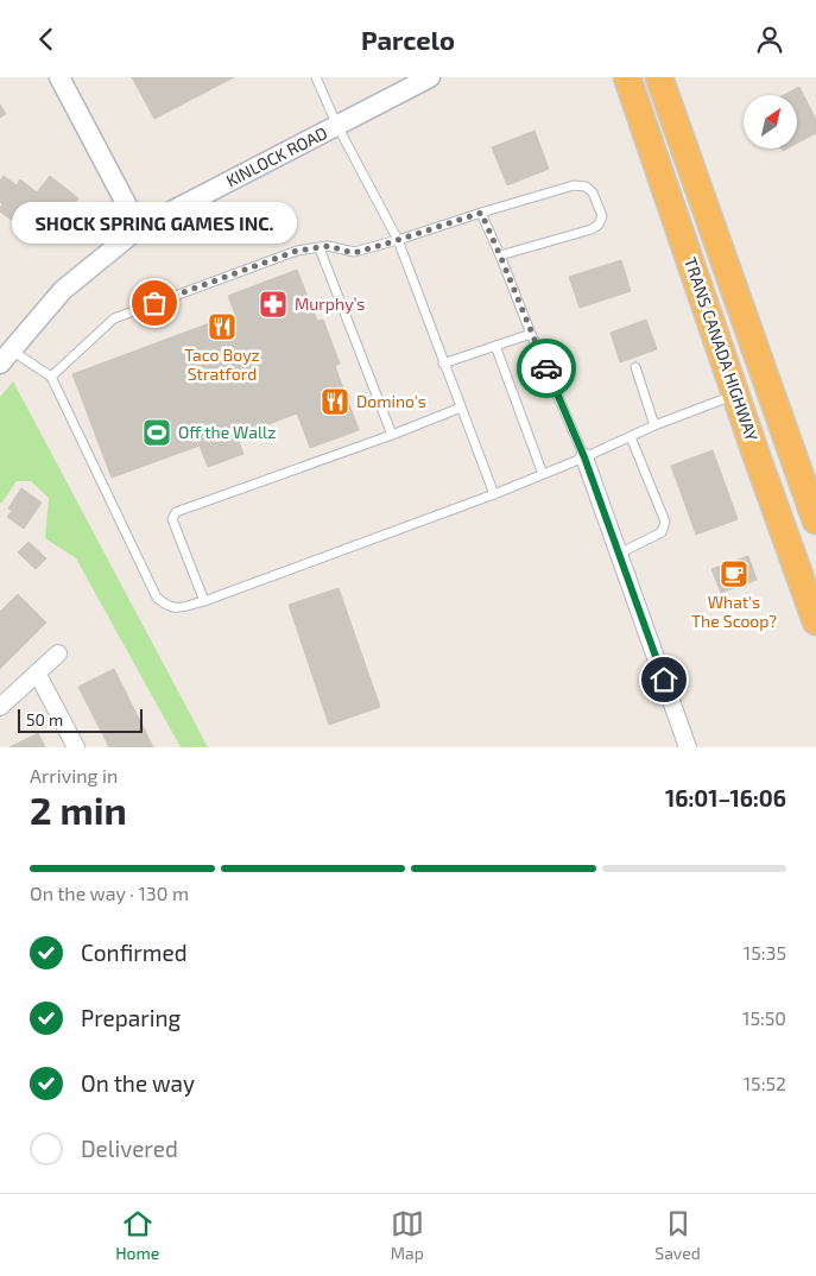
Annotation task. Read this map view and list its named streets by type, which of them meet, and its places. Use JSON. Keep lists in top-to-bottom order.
{
  "streets": {
    "highway": ["TRANS CANADA HIGHWAY"],
    "street": ["KINLOCK ROAD"]
  },
  "places": {
    "other": ["SHOCK SPRING GAMES INC."],
    "pharmacy": ["Murphy’s"],
    "restaurant": ["Taco Boyz Stratford", "Domino's"],
    "sports": ["Off the Wallz"],
    "cafe": ["What's The Scoop?"]
  },
  "scale_bar": "50 m",
  "north": "top right",
  "page": {
    "header": "Parcelo",
    "bubble": "SHOCK SPRING GAMES INC.",
    "scale": "50 m",
    "heading": ["2 min", "Arriving in", "16:01–16:06"],
    "bar": "On the way · 130 m",
    "list": [
      ["Confirmed", "15:35"],
      ["Preparing", "15:50"],
      ["On the way", "15:52"],
      "Delivered"
    ],
    "tabs": ["Home", "Map", "Saved"]
  }
}
